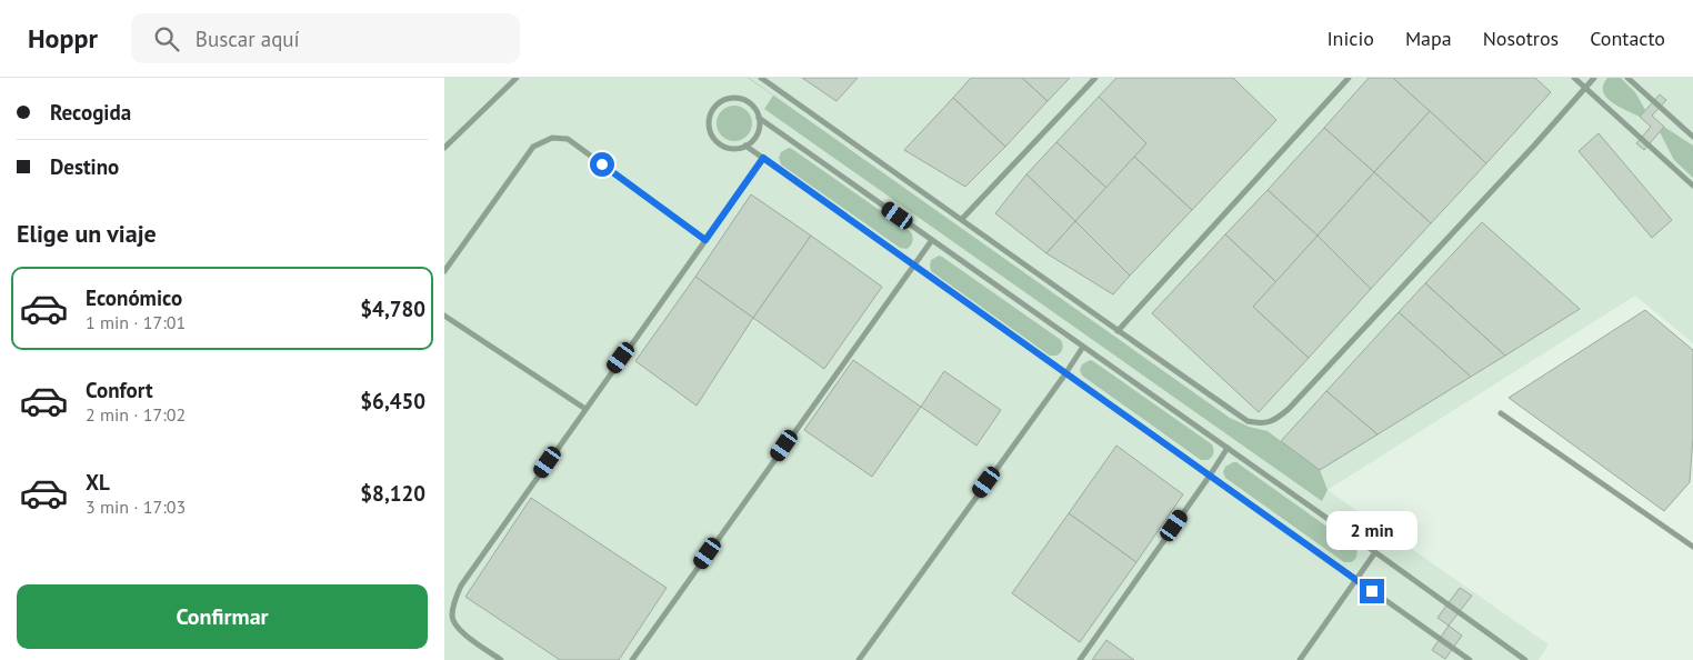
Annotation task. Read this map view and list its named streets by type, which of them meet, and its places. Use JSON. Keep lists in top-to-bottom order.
{
  "page": {
    "header": "Hoppr",
    "search": "Buscar aquí",
    "nav": [
      "Inicio",
      "Mapa",
      "Nosotros",
      "Contacto"
    ],
    "banner": ["Recogida", "Destino"],
    "heading": "Elige un viaje",
    "list": [
      {
        "name": "Económico",
        "note": "1 min · 17:01",
        "value": "$4,780"
      },
      {
        "name": "Confort",
        "note": "2 min · 17:02",
        "value": "$6,450"
      },
      {
        "name": "XL",
        "note": "3 min · 17:03",
        "value": "$8,120"
      }
    ],
    "bubble": "2 min",
    "buttons": "Confirmar"
  }
}
